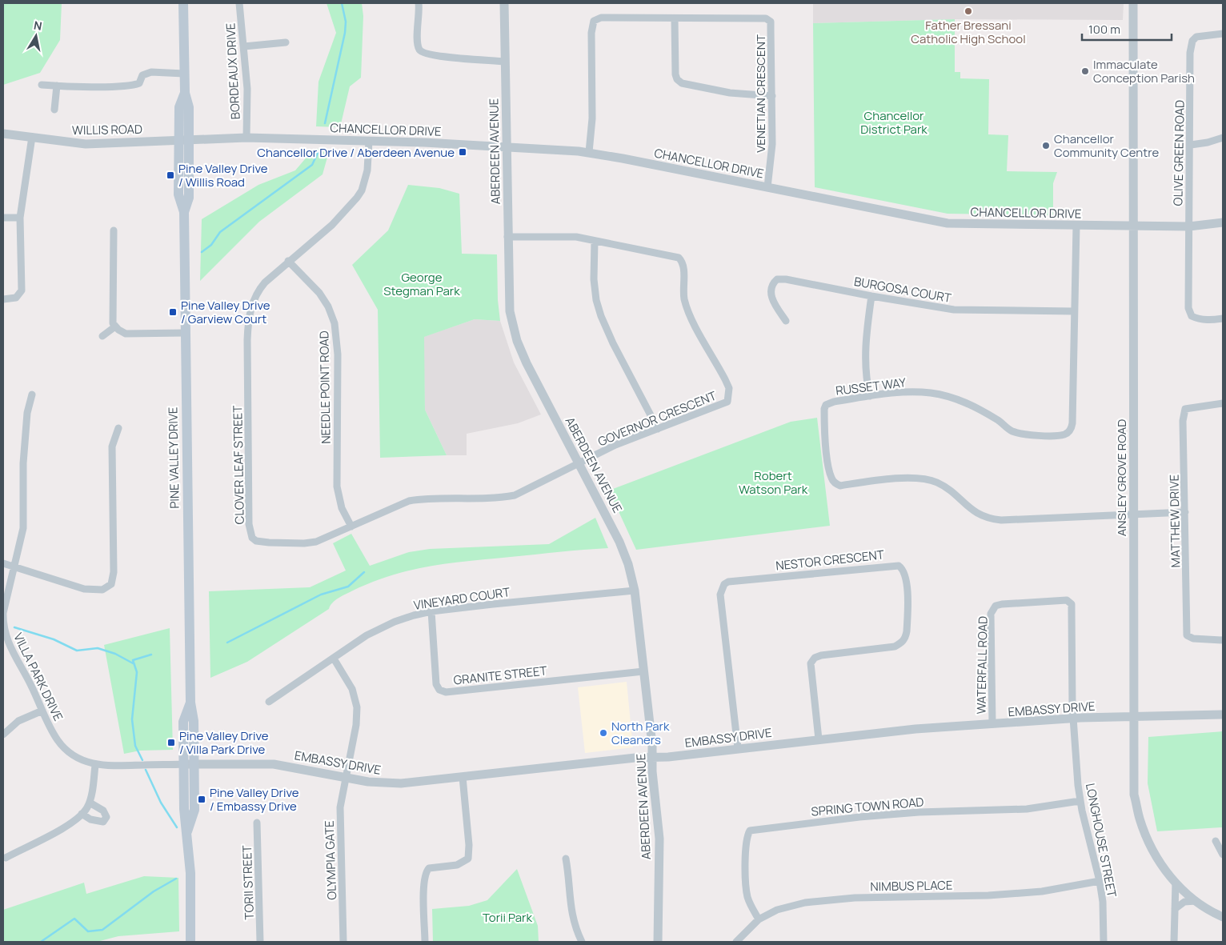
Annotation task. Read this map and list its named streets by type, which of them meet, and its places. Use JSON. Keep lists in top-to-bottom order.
{
  "streets": {
    "main road": ["PINE VALLEY DRIVE"],
    "street": [
      "BORDEAUX DRIVE",
      "VENETIAN CRESCENT",
      "WILLIS ROAD",
      "CHANCELLOR DRIVE",
      "ABERDEEN AVENUE",
      "OLIVE GREEN ROAD",
      "BURGOSA COURT",
      "RUSSET WAY",
      "NEEDLE POINT ROAD",
      "GOVERNOR CRESCENT",
      "CLOVER LEAF STREET",
      "ANSLEY GROVE ROAD",
      "MATTHEW DRIVE",
      "NESTOR CRESCENT",
      "VINEYARD COURT",
      "WATERFALL ROAD",
      "GRANITE STREET",
      "VILLA PARK DRIVE",
      "EMBASSY DRIVE",
      "SPRING TOWN ROAD",
      "LONGHOUSE STREET",
      "OLYMPIA GATE",
      "TORII STREET",
      "NIMBUS PLACE"
    ]
  },
  "crossings": [
    ["BORDEAUX DRIVE", "CHANCELLOR DRIVE"],
    ["VENETIAN CRESCENT", "CHANCELLOR DRIVE"],
    ["WILLIS ROAD", "CHANCELLOR DRIVE"],
    ["WILLIS ROAD", "PINE VALLEY DRIVE"],
    ["CHANCELLOR DRIVE", "ABERDEEN AVENUE"],
    ["CHANCELLOR DRIVE", "OLIVE GREEN ROAD"],
    ["CHANCELLOR DRIVE", "RUSSET WAY"],
    ["CHANCELLOR DRIVE", "PINE VALLEY DRIVE"],
    ["CHANCELLOR DRIVE", "CLOVER LEAF STREET"],
    ["CHANCELLOR DRIVE", "ANSLEY GROVE ROAD"],
    ["ABERDEEN AVENUE", "GOVERNOR CRESCENT"],
    ["ABERDEEN AVENUE", "CLOVER LEAF STREET"],
    ["ABERDEEN AVENUE", "VINEYARD COURT"],
    ["ABERDEEN AVENUE", "GRANITE STREET"],
    ["ABERDEEN AVENUE", "EMBASSY DRIVE"],
    ["BURGOSA COURT", "RUSSET WAY"],
    ["RUSSET WAY", "ANSLEY GROVE ROAD"],
    ["RUSSET WAY", "MATTHEW DRIVE"],
    ["NEEDLE POINT ROAD", "CLOVER LEAF STREET"],
    ["GOVERNOR CRESCENT", "CLOVER LEAF STREET"],
    ["PINE VALLEY DRIVE", "VILLA PARK DRIVE"],
    ["PINE VALLEY DRIVE", "EMBASSY DRIVE"],
    ["ANSLEY GROVE ROAD", "EMBASSY DRIVE"],
    ["NESTOR CRESCENT", "EMBASSY DRIVE"],
    ["VINEYARD COURT", "GRANITE STREET"],
    ["VINEYARD COURT", "OLYMPIA GATE"],
    ["WATERFALL ROAD", "EMBASSY DRIVE"],
    ["WATERFALL ROAD", "LONGHOUSE STREET"],
    ["VILLA PARK DRIVE", "EMBASSY DRIVE"],
    ["EMBASSY DRIVE", "LONGHOUSE STREET"],
    ["EMBASSY DRIVE", "OLYMPIA GATE"],
    ["SPRING TOWN ROAD", "LONGHOUSE STREET"],
    ["SPRING TOWN ROAD", "NIMBUS PLACE"],
    ["LONGHOUSE STREET", "NIMBUS PLACE"]
  ],
  "parks": [
    "Chancellor District Park",
    "George Stegman Park",
    "Robert Watson Park",
    "Torii Park"
  ],
  "places": {
    "other": [
      "Father Bressani Catholic High School",
      "Immaculate Conception Parish",
      "Chancellor Community Centre",
      "North Park Cleaners"
    ],
    "transit": [
      "Chancellor Drive / Aberdeen Avenue",
      "Pine Valley Drive / Willis Road",
      "Pine Valley Drive / Garview Court",
      "Pine Valley Drive / Villa Park Drive",
      "Pine Valley Drive / Embassy Drive"
    ]
  },
  "scale_bar": "100 m",
  "north": "top"
}
